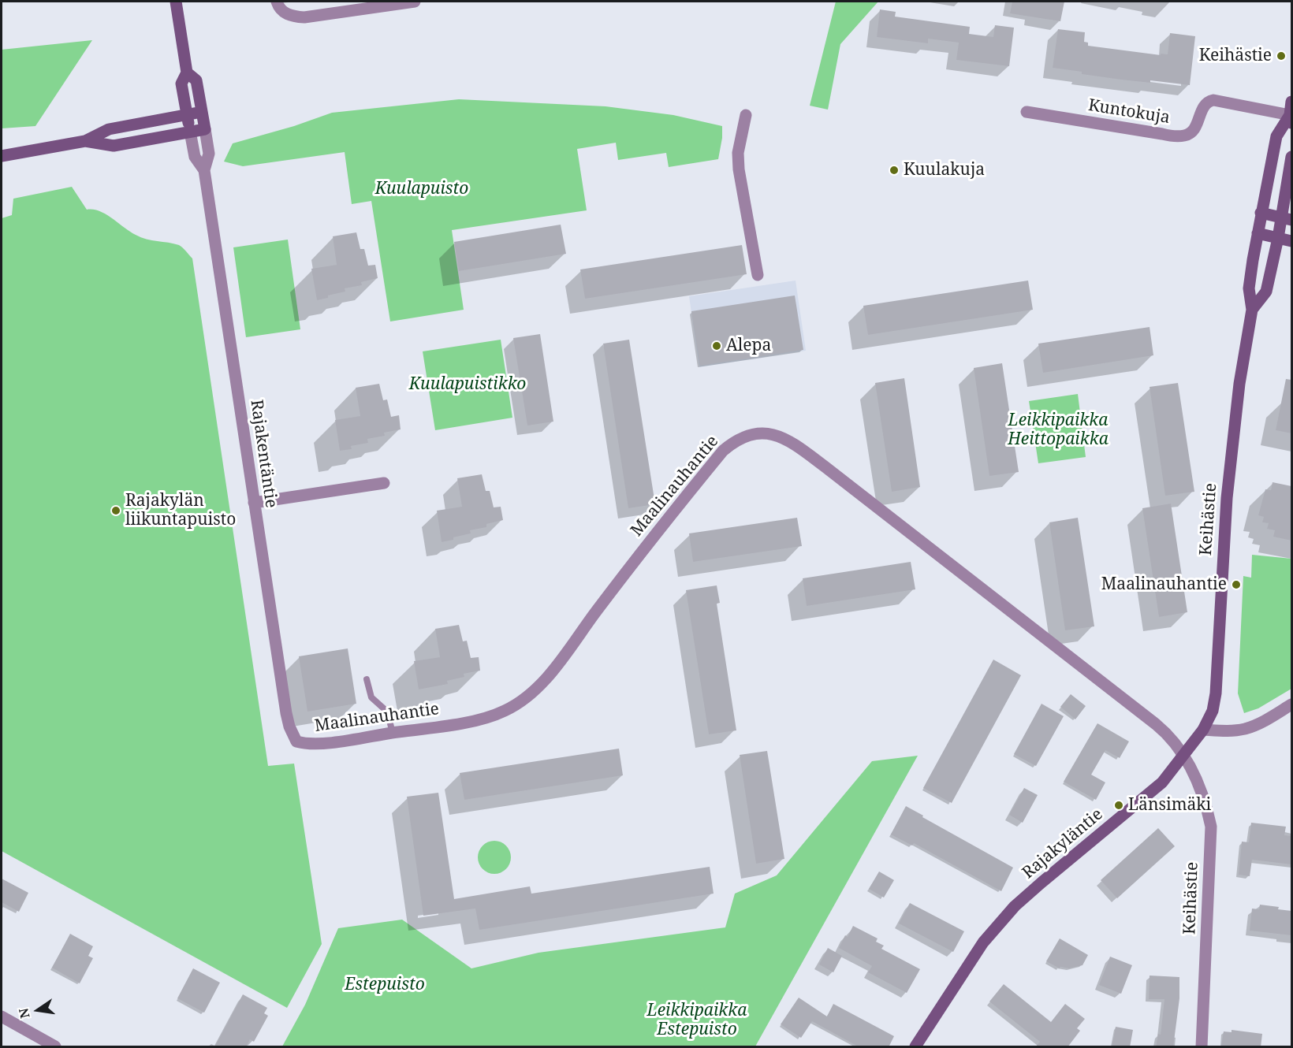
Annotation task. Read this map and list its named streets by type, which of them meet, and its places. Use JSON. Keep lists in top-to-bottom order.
{
  "streets": {
    "street": [
      "Kuntokuja",
      "Rajakentäntie",
      "Maalinauhantie",
      "Keihästie",
      "Rajakyläntie"
    ]
  },
  "crossings": [
    ["Kuntokuja", "Keihästie"],
    ["Rajakentäntie", "Maalinauhantie"],
    ["Maalinauhantie", "Keihästie"],
    ["Maalinauhantie", "Rajakyläntie"],
    ["Keihästie", "Rajakyläntie"]
  ],
  "parks": [
    "Kuulapuisto",
    "Kuulapuistikko",
    "Leikkipaikka Heittopaikka",
    "Estepuisto",
    "Leikkipaikka Estepuisto"
  ],
  "places": [
    "Keihästie",
    "Kuulakuja",
    "Alepa",
    "Rajakylän liikuntapuisto",
    "Maalinauhantie",
    "Länsimäki"
  ],
  "north": "left"
}
